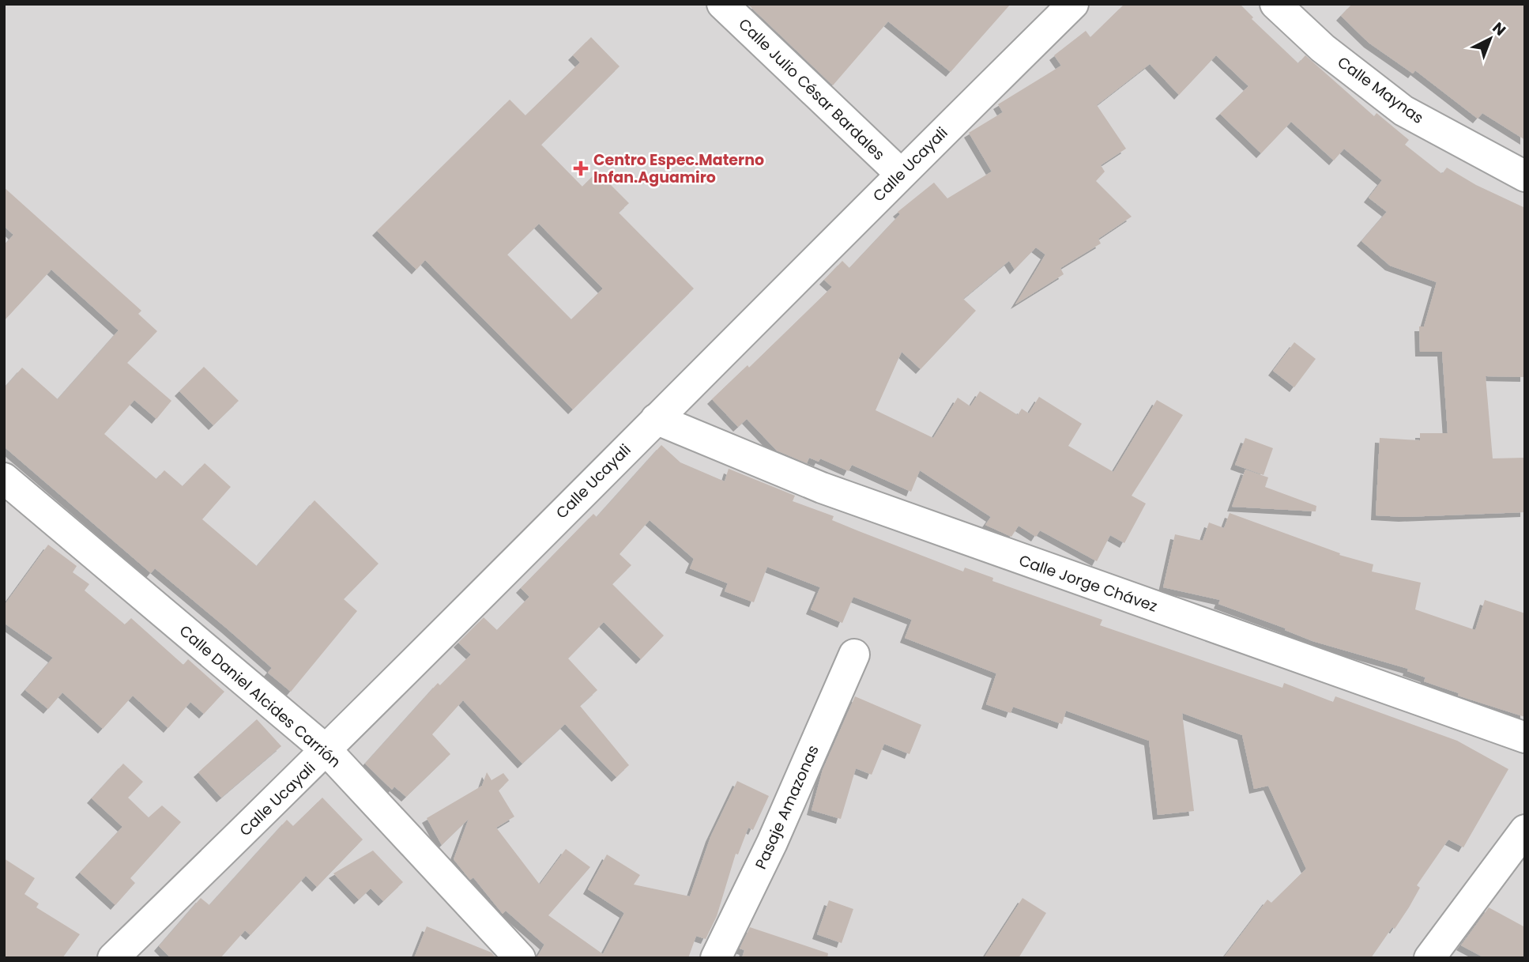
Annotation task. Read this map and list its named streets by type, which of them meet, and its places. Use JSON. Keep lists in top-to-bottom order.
{
  "streets": {
    "street": [
      "Calle Julio César Bardales",
      "Calle Maynas",
      "Calle Ucayali",
      "Calle Jorge Chávez",
      "Calle Daniel Alcides Carrión",
      "Pasaje Amazonas"
    ]
  },
  "crossings": [
    ["Calle Julio César Bardales", "Calle Ucayali"],
    ["Calle Ucayali", "Calle Jorge Chávez"],
    ["Calle Ucayali", "Calle Daniel Alcides Carrión"]
  ],
  "places": {
    "health": ["Centro Espec.Materno Infan.Aguamiro"]
  },
  "north": "top right"
}
